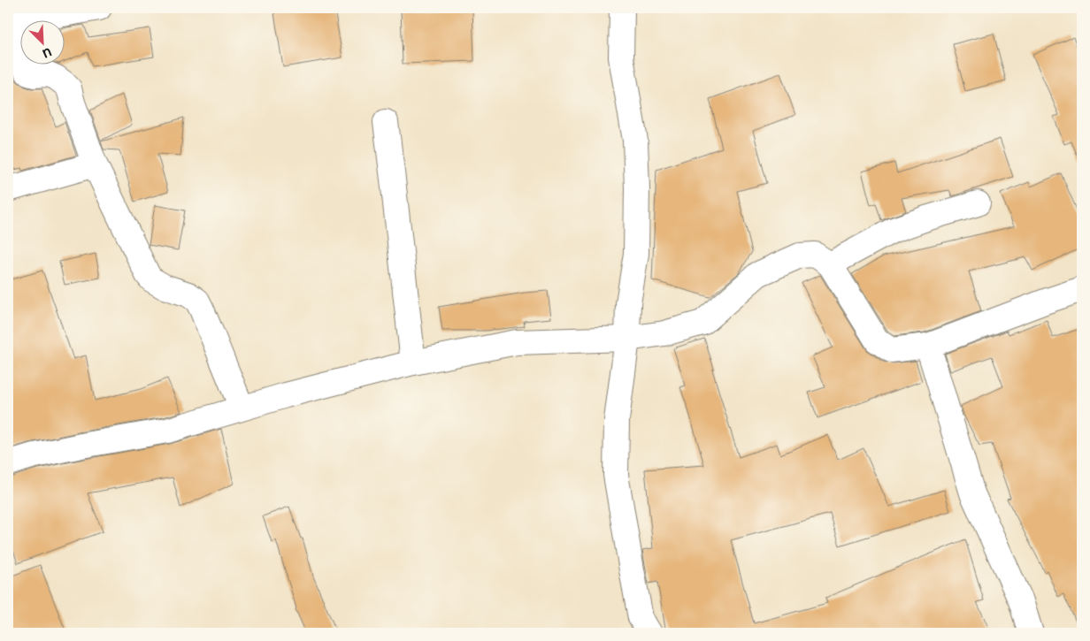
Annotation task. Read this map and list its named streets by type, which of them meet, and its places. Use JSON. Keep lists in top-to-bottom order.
{
  "north": "bottom right"
}
